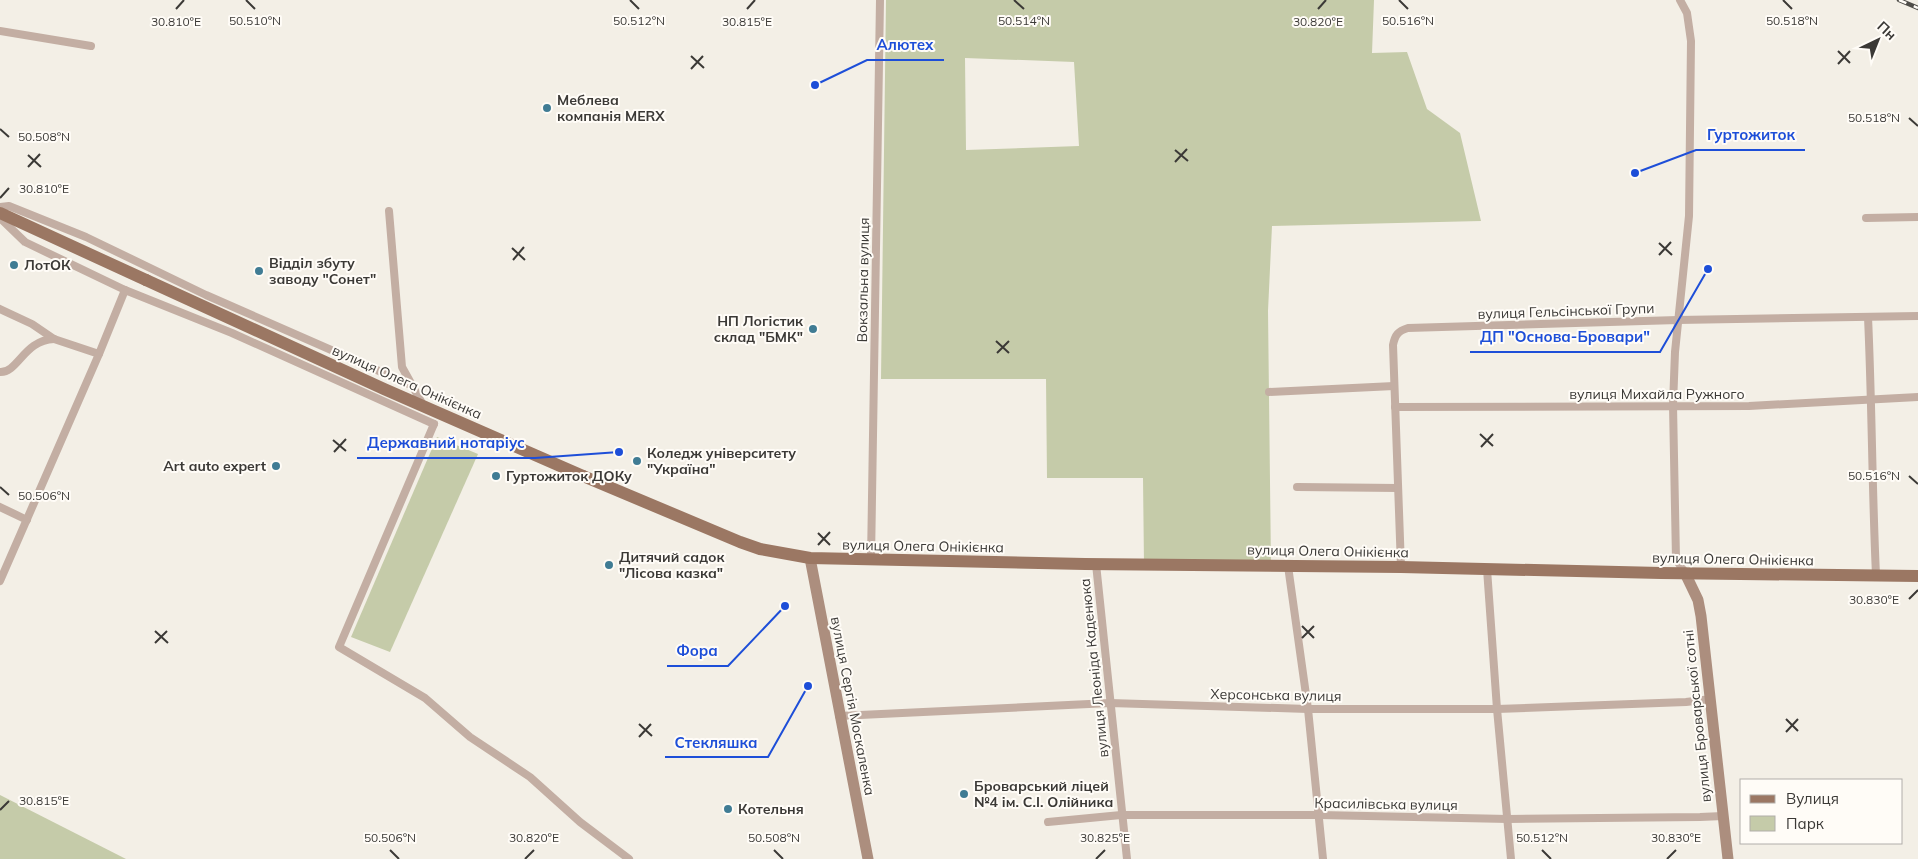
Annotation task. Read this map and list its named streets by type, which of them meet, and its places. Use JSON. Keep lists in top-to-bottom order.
{
  "streets": {
    "main road": ["вулиця Олега Онікієнка", "вулиця Сергія Москаленка", "вулиця Броварської сотні"],
    "street": [
      "Вокзальна вулиця",
      "вулиця Гельсінської Групи",
      "вулиця Михайла Ружного",
      "вулиця Леоніда Каденюка",
      "Херсонська вулиця",
      "Красилівська вулиця"
    ]
  },
  "crossings": [
    ["Вокзальна вулиця", "вулиця Олега Онікієнка"],
    ["вулиця Олега Онікієнка", "вулиця Леоніда Каденюка"],
    ["вулиця Олега Онікієнка", "вулиця Сергія Москаленка"],
    ["вулиця Олега Онікієнка", "вулиця Броварської сотні"],
    ["вулиця Леоніда Каденюка", "Херсонська вулиця"],
    ["вулиця Леоніда Каденюка", "Красилівська вулиця"],
    ["Херсонська вулиця", "вулиця Сергія Москаленка"],
    ["Херсонська вулиця", "вулиця Броварської сотні"],
    ["вулиця Броварської сотні", "Красилівська вулиця"]
  ],
  "places": [
    "Алютех",
    "Меблева компанія MERX",
    "Гуртожиток",
    "ЛотОК",
    "ДП \"Основа-Бровари\"",
    "Відділ збуту заводу \"Сонет\"",
    "НП Логістик склад \"БМК\"",
    "Державний нотаріус",
    "Коледж університету \"Україна\"",
    "Art auto expert",
    "Гуртожиток ДОКу",
    "Дитячий садок \"Лісова казка\"",
    "Фора",
    "Стекляшка",
    "Броварський ліцей №4 ім. С.І. Олійника",
    "Котельня"
  ],
  "legend": ["Вулиця", "Парк"],
  "north": "top right",
  "coordinates": [
    "50.510°N",
    "50.512°N",
    "50.514°N",
    "50.516°N",
    "50.518°N",
    "30.810°E",
    "30.815°E",
    "30.820°E",
    "50.508°N",
    "50.506°N",
    "30.830°E",
    "30.825°E"
  ]
}
